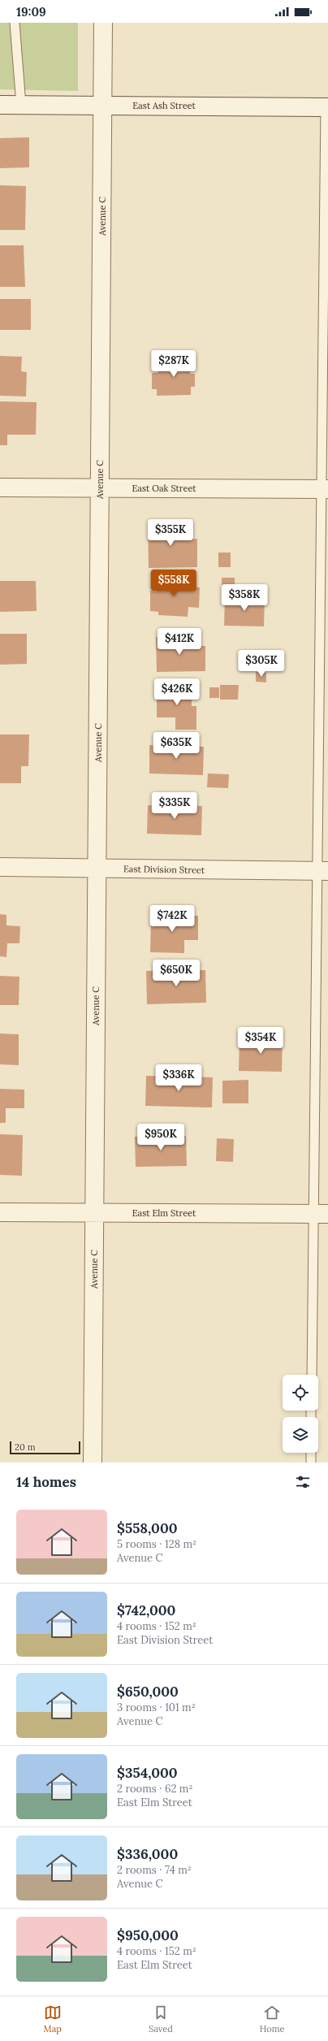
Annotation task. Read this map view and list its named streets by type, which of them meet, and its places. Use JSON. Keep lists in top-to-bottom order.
{
  "streets": {
    "street": [
      "East Ash Street",
      "Avenue C",
      "East Oak Street",
      "East Division Street",
      "East Elm Street"
    ]
  },
  "crossings": [
    ["East Ash Street", "Avenue C"],
    ["Avenue C", "East Oak Street"],
    ["Avenue C", "East Division Street"],
    ["Avenue C", "East Elm Street"]
  ],
  "scale_bar": "20 m",
  "page": {
    "status": "19:09",
    "price": [
      "$287K",
      "$355K",
      "$558K",
      "$358K",
      "$412K",
      "$305K",
      "$426K",
      "$635K",
      "$335K",
      "$742K",
      "$650K",
      "$354K",
      "$336K",
      "$950K"
    ],
    "scale": "20 m",
    "heading": "14 homes",
    "list": [
      {
        "name": "$558,000",
        "note": "5 rooms · 128 m² · Avenue C"
      },
      {
        "name": "$742,000",
        "note": "4 rooms · 152 m² · East Division Street"
      },
      {
        "name": "$650,000",
        "note": "3 rooms · 101 m² · Avenue C"
      },
      {
        "name": "$354,000",
        "note": "2 rooms · 62 m² · East Elm Street"
      },
      {
        "name": "$336,000",
        "note": "2 rooms · 74 m² · Avenue C"
      },
      {
        "name": "$950,000",
        "note": "4 rooms · 152 m² · East Elm Street"
      }
    ],
    "tabs": ["Map", "Saved", "Home"]
  }
}
